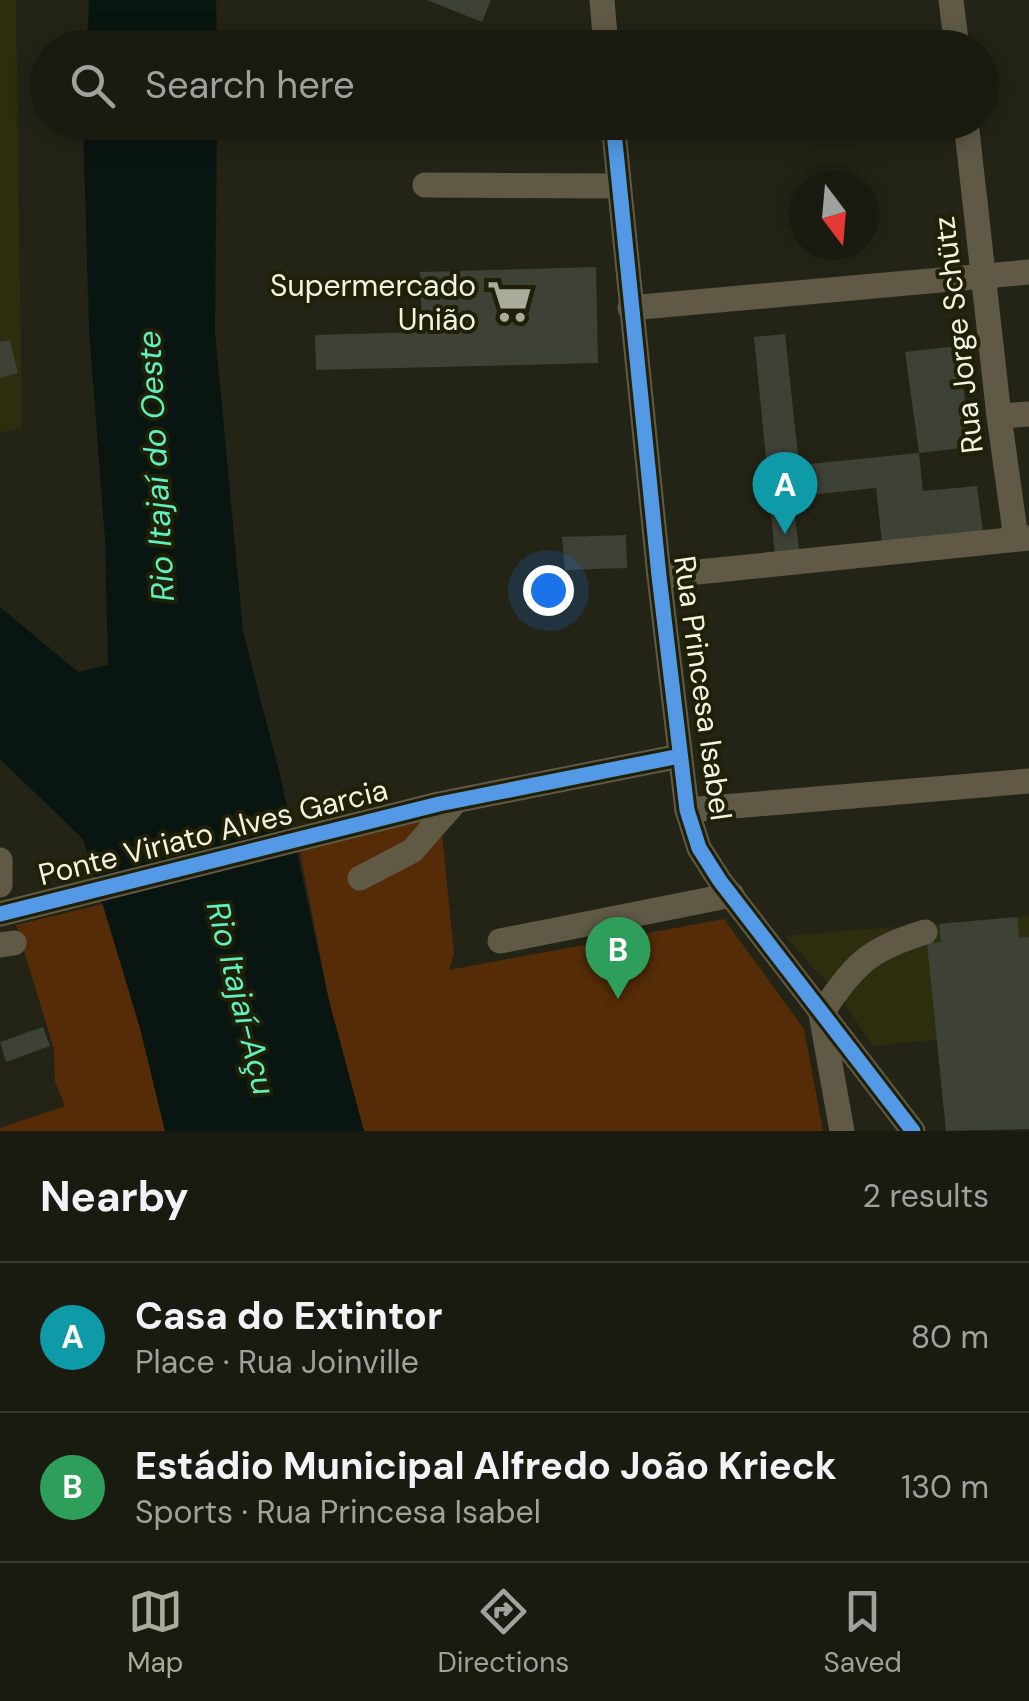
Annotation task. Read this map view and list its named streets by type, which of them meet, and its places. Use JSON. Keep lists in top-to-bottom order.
{
  "streets": {
    "street": ["Rua Jorge Schütz", "Rua Princesa Isabel", "Ponte Viriato Alves Garcia"]
  },
  "crossings": [
    ["Rua Princesa Isabel", "Ponte Viriato Alves Garcia"]
  ],
  "water": ["Rio Itajaí do Oeste", "Rio Itajaí-Açu"],
  "places": {
    "supermarket": ["Supermercado União"]
  },
  "north": "bottom",
  "page": {
    "search": "Search here",
    "pins": ["A", "B"],
    "heading": ["Nearby", "2 results"],
    "list": [
      {
        "mark": "A",
        "name": "Casa do Extintor",
        "note": "Place · Rua Joinville",
        "value": "80 m"
      },
      {
        "mark": "B",
        "name": "Estádio Municipal Alfredo João Krieck",
        "note": "Sports · Rua Princesa Isabel",
        "value": "130 m"
      }
    ],
    "nav": ["Map", "Directions", "Saved"]
  }
}
